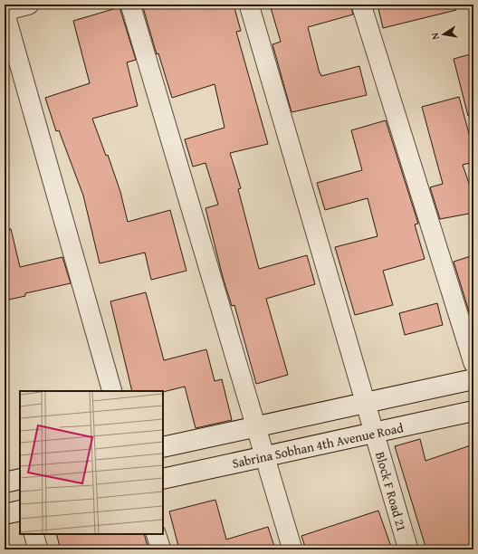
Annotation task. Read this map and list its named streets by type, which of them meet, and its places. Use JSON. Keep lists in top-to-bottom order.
{
  "streets": {
    "street": ["Sabrina Sobhan 4th Avenue Road", "Block F Road 21"]
  },
  "crossings": [
    ["Sabrina Sobhan 4th Avenue Road", "Block F Road 21"]
  ],
  "north": "left"
}
